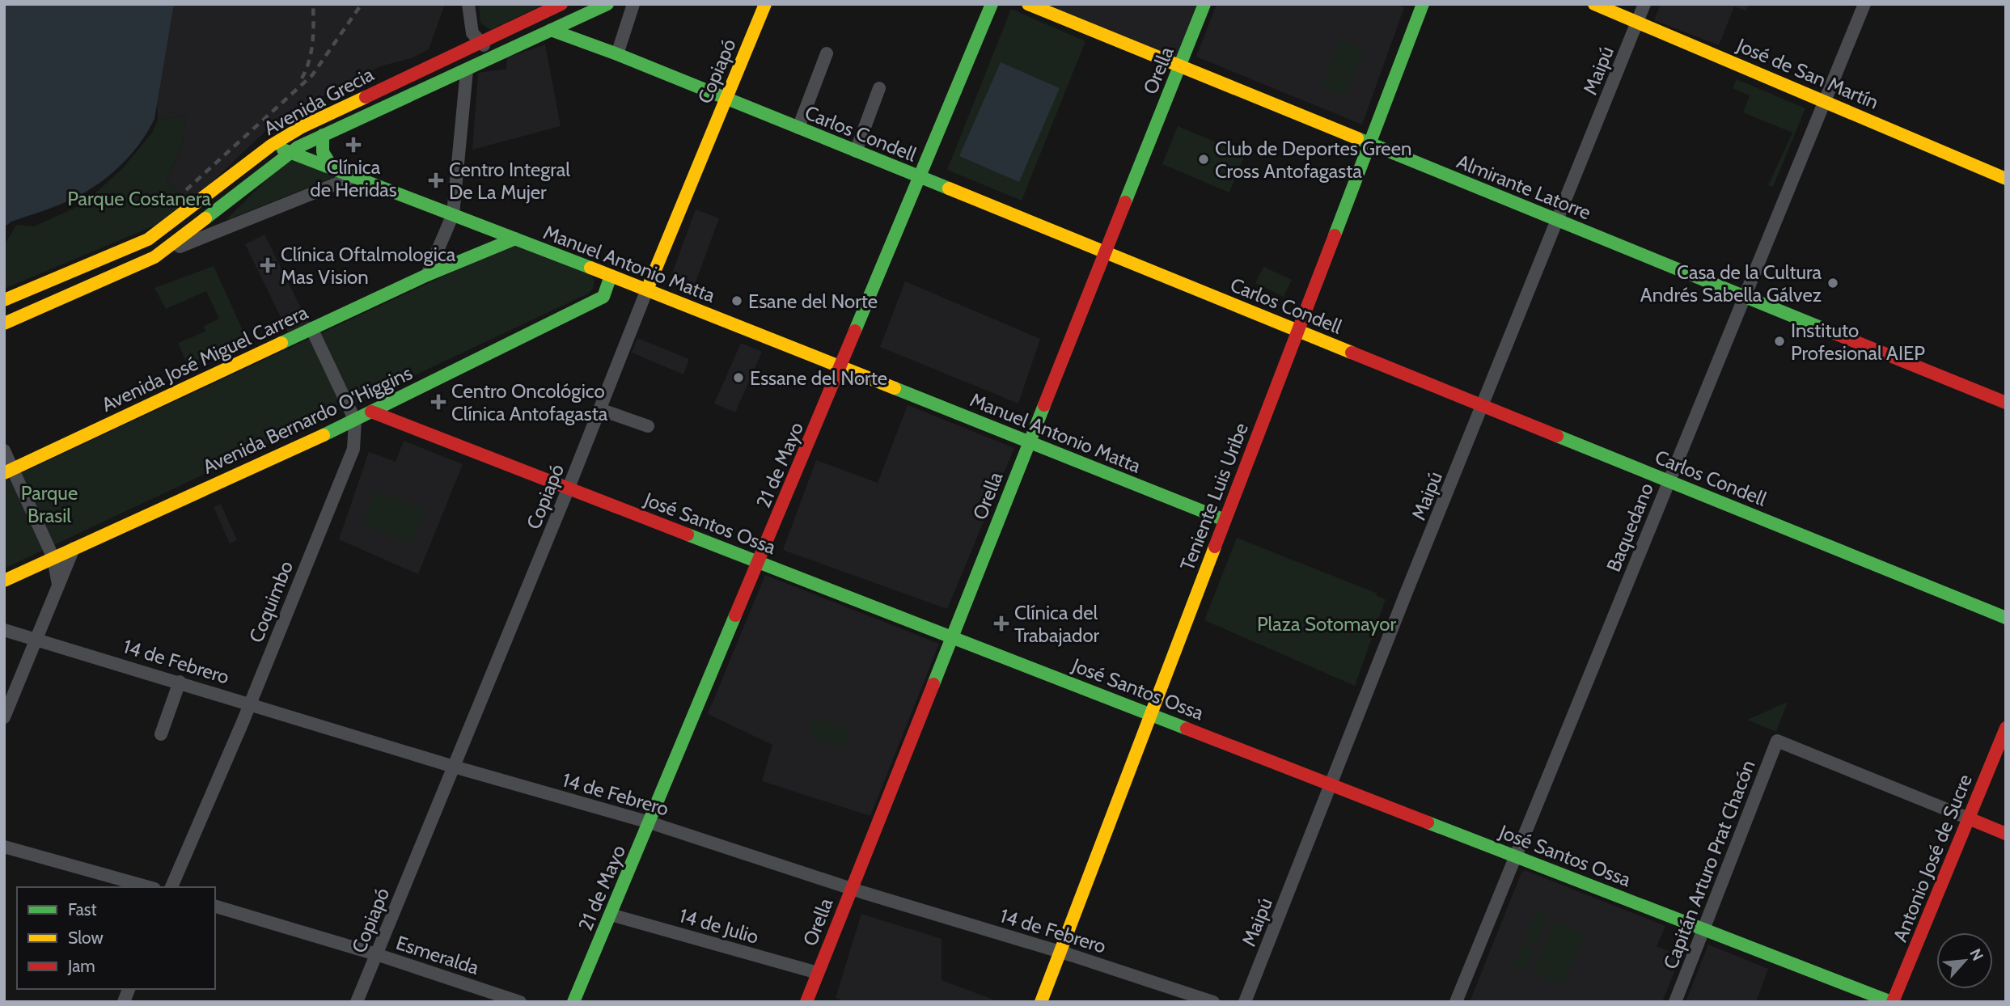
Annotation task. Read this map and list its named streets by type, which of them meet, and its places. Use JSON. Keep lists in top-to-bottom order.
{
  "streets": {
    "main road": [
      "Orella",
      "Copiapó",
      "José de San Martín",
      "Avenida Grecia",
      "Carlos Condell",
      "Almirante Latorre",
      "Manuel Antonio Matta",
      "Avenida José Miguel Carrera",
      "Avenida Bernardo O'Higgins",
      "21 de Mayo",
      "Teniente Luis Uribe",
      "José Santos Ossa",
      "Antonio José de Sucre"
    ],
    "street": [
      "Maipú",
      "Baquedano",
      "Coquimbo",
      "14 de Febrero",
      "Capitán Arturo Prat Chacón",
      "14 de Julio",
      "Esmeralda"
    ]
  },
  "crossings": [
    ["Orella", "Carlos Condell"],
    ["Orella", "Almirante Latorre"],
    ["Orella", "Manuel Antonio Matta"],
    ["Orella", "José Santos Ossa"],
    ["Orella", "14 de Febrero"],
    ["Orella", "14 de Julio"],
    ["Maipú", "José de San Martín"],
    ["Maipú", "Carlos Condell"],
    ["Maipú", "Almirante Latorre"],
    ["Maipú", "José Santos Ossa"],
    ["Copiapó", "Carlos Condell"],
    ["Copiapó", "Manuel Antonio Matta"],
    ["Copiapó", "José Santos Ossa"],
    ["Copiapó", "14 de Febrero"],
    ["Copiapó", "Esmeralda"],
    ["José de San Martín", "Baquedano"],
    ["Avenida Grecia", "Carlos Condell"],
    ["Avenida Grecia", "Manuel Antonio Matta"],
    ["Carlos Condell", "21 de Mayo"],
    ["Carlos Condell", "Teniente Luis Uribe"],
    ["Carlos Condell", "Baquedano"],
    ["Almirante Latorre", "Teniente Luis Uribe"],
    ["Almirante Latorre", "Baquedano"],
    ["Manuel Antonio Matta", "Avenida José Miguel Carrera"],
    ["Manuel Antonio Matta", "Avenida Bernardo O'Higgins"],
    ["Manuel Antonio Matta", "21 de Mayo"],
    ["Manuel Antonio Matta", "Teniente Luis Uribe"],
    ["Avenida José Miguel Carrera", "Coquimbo"],
    ["Avenida Bernardo O'Higgins", "José Santos Ossa"],
    ["Avenida Bernardo O'Higgins", "Coquimbo"],
    ["21 de Mayo", "José Santos Ossa"],
    ["21 de Mayo", "14 de Febrero"],
    ["21 de Mayo", "14 de Julio"],
    ["Teniente Luis Uribe", "José Santos Ossa"],
    ["Teniente Luis Uribe", "14 de Febrero"],
    ["José Santos Ossa", "Baquedano"],
    ["José Santos Ossa", "Antonio José de Sucre"],
    ["José Santos Ossa", "Capitán Arturo Prat Chacón"],
    ["Coquimbo", "14 de Febrero"],
    ["Antonio José de Sucre", "Capitán Arturo Prat Chacón"]
  ],
  "parks": ["Parque Costanera", "Parque Brasil", "Plaza Sotomayor"],
  "places": {
    "health": [
      "Clínica de Heridas",
      "Centro Integral De La Mujer",
      "Clínica Oftalmologica Mas Vision",
      "Centro Oncológico Clínica Antofagasta",
      "Clínica del Trabajador"
    ],
    "other": [
      "Club de Deportes Green Cross Antofagasta",
      "Casa de la Cultura Andrés Sabella Gálvez",
      "Esane del Norte",
      "Instituto Profesional AIEP",
      "Essane del Norte"
    ]
  },
  "legend": ["Fast", "Slow", "Jam"],
  "north": "top right"
}
